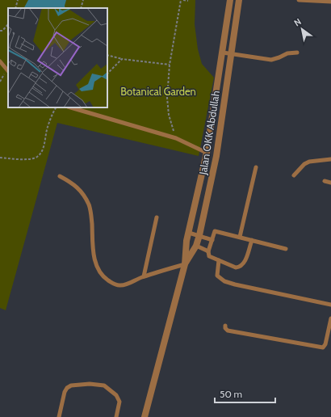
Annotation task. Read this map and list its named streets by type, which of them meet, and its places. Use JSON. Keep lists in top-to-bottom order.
{
  "streets": {
    "street": ["Jalan OKK Abdullah"]
  },
  "parks": ["Botanical Garden"],
  "scale_bar": "50 m",
  "north": "top left"
}
